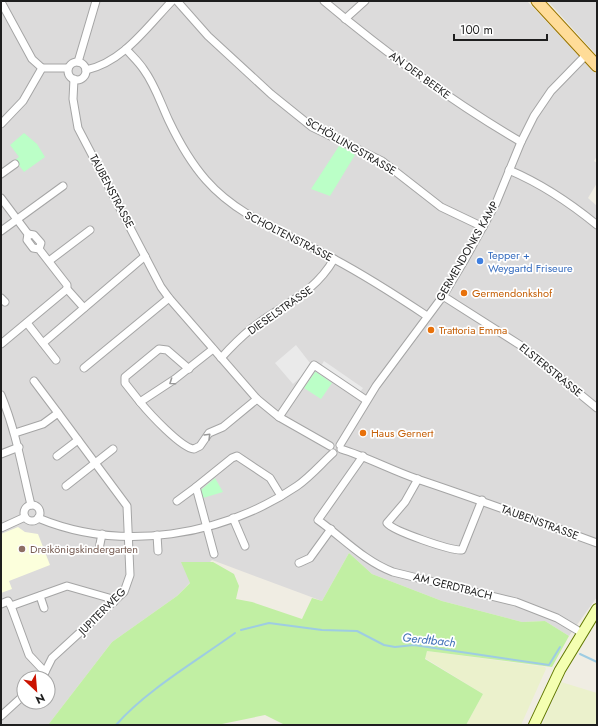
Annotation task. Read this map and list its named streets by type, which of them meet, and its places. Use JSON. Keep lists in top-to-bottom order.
{
  "streets": {
    "street": [
      "AN DER BEEKE",
      "SCHÖLLINGSTRASSE",
      "TAUBENSTRASSE",
      "SCHOLTENSTRASSE",
      "GERMENDONKS KAMP",
      "DIESELSTRASSE",
      "ELSTERSTRASSE",
      "AM GERDTBACH",
      "JUPITERWEG"
    ]
  },
  "crossings": [
    ["AN DER BEEKE", "GERMENDONKS KAMP"],
    ["SCHÖLLINGSTRASSE", "GERMENDONKS KAMP"],
    ["TAUBENSTRASSE", "GERMENDONKS KAMP"],
    ["TAUBENSTRASSE", "DIESELSTRASSE"],
    ["TAUBENSTRASSE", "AM GERDTBACH"],
    ["SCHOLTENSTRASSE", "GERMENDONKS KAMP"],
    ["SCHOLTENSTRASSE", "DIESELSTRASSE"],
    ["GERMENDONKS KAMP", "ELSTERSTRASSE"]
  ],
  "water": ["Gerdtbach"],
  "places": [
    "Tepper + Weygartd Friseure",
    "Germendonkshof",
    "Trattoria Emma",
    "Haus Gernert",
    "Dreikönigskindergarten"
  ],
  "scale_bar": "100 m",
  "north": "bottom right"
}
